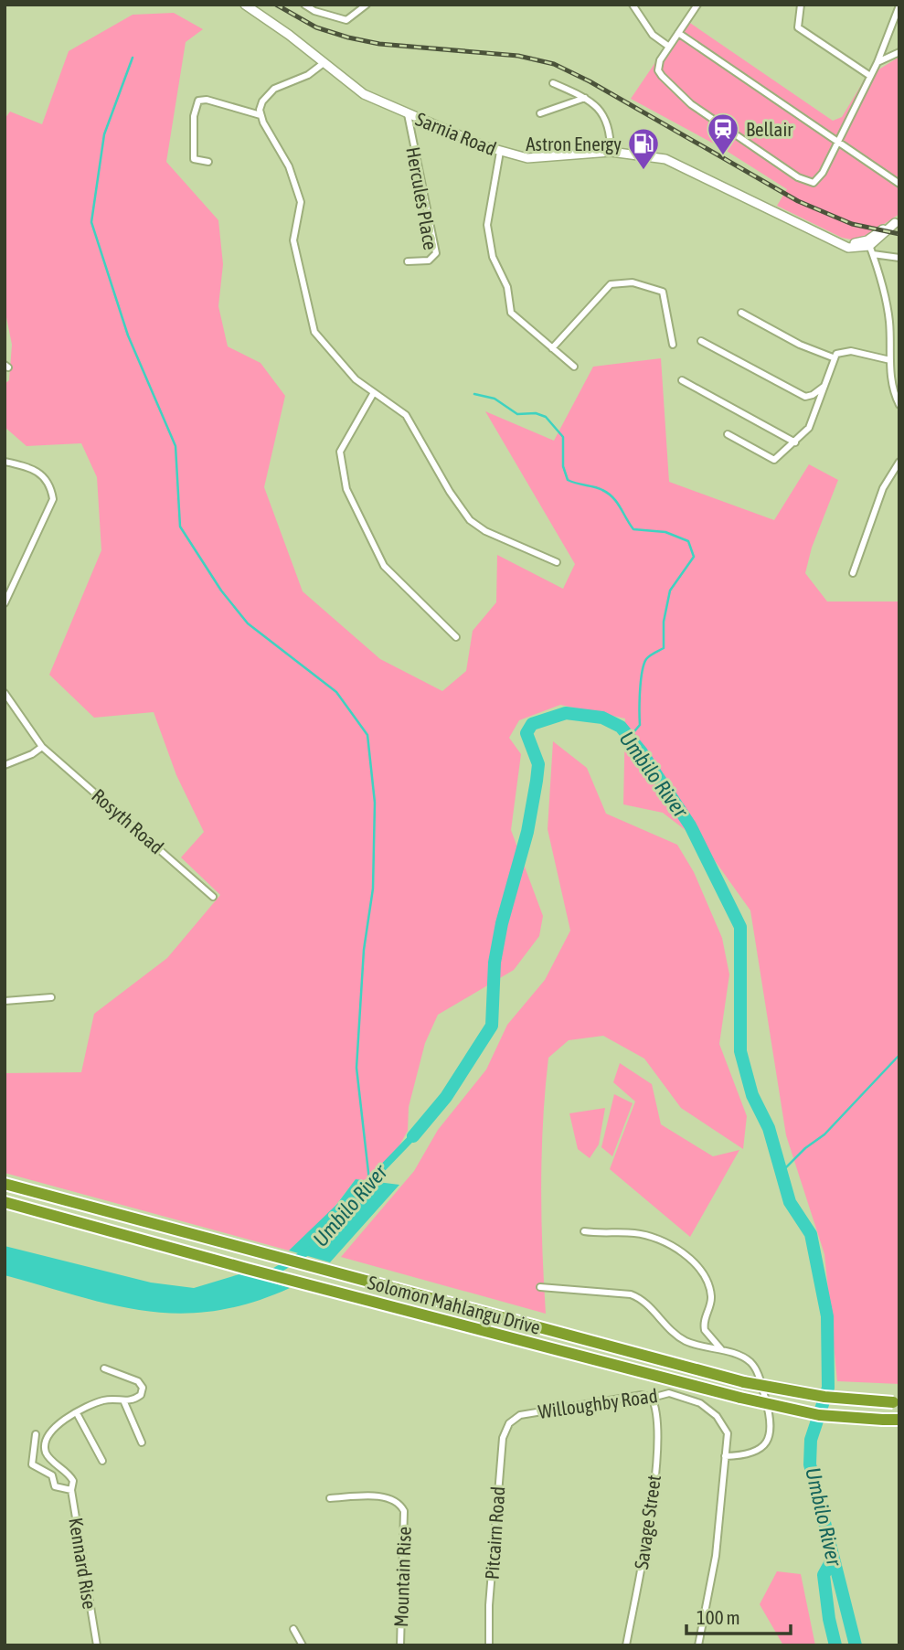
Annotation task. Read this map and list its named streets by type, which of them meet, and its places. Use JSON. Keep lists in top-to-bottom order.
{
  "streets": {
    "highway": ["Solomon Mahlangu Drive"],
    "main road": ["Sarnia Road"],
    "street": [
      "Hercules Place",
      "Rosyth Road",
      "Willoughby Road",
      "Savage Street",
      "Pitcairn Road",
      "Kennard Rise",
      "Mountain Rise"
    ]
  },
  "crossings": [
    ["Sarnia Road", "Hercules Place"],
    ["Willoughby Road", "Savage Street"],
    ["Willoughby Road", "Pitcairn Road"]
  ],
  "water": ["Umbilo River"],
  "places": {
    "station": ["Bellair"],
    "fuel station": ["Astron Energy"]
  },
  "scale_bar": "100 m"
}
